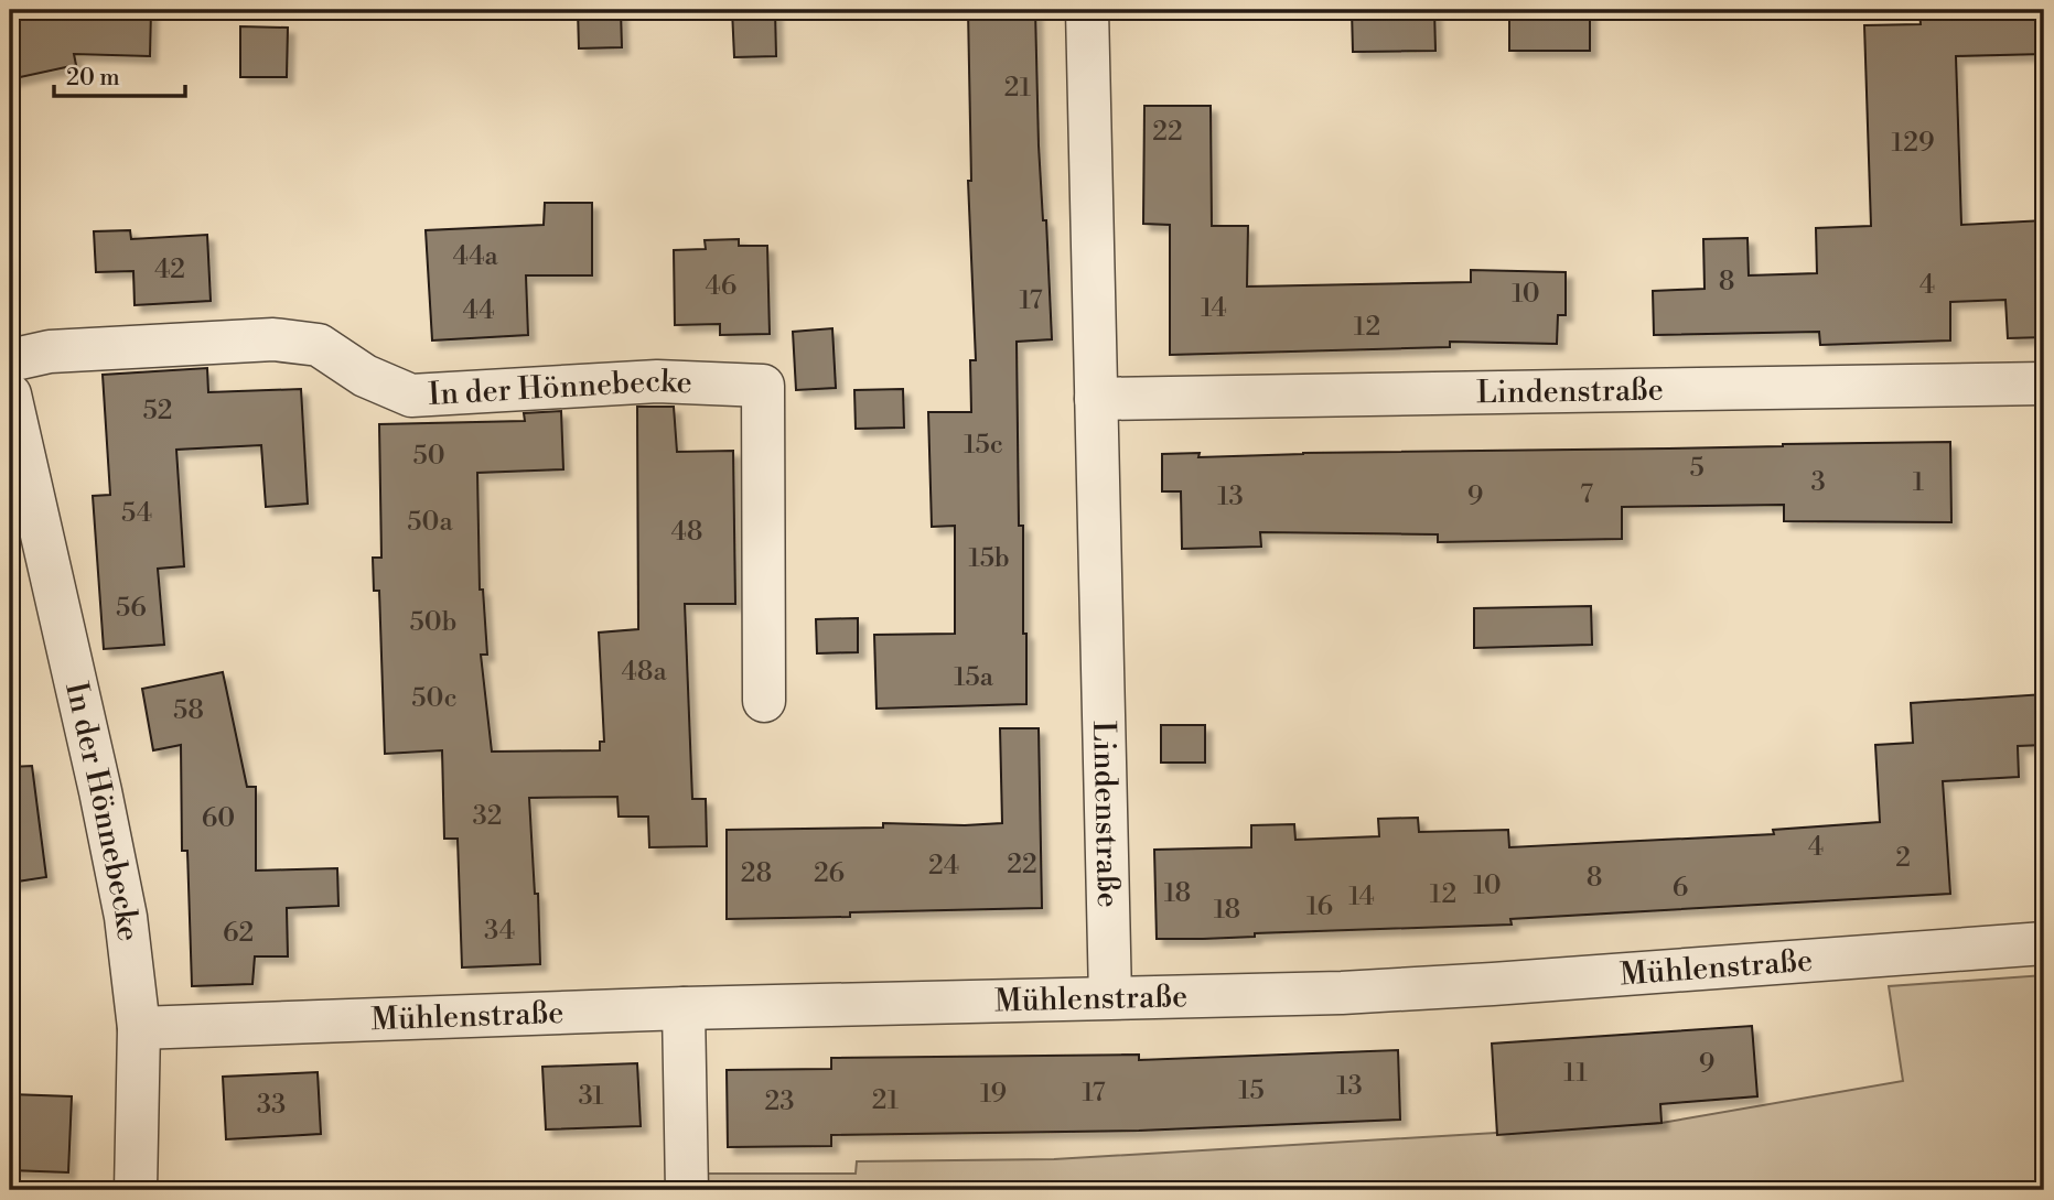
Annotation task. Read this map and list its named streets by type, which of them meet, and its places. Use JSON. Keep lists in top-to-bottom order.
{
  "streets": {
    "street": ["In der Hönnebecke", "Lindenstraße", "Mühlenstraße"]
  },
  "crossings": [
    ["In der Hönnebecke", "Mühlenstraße"],
    ["Lindenstraße", "Mühlenstraße"]
  ],
  "house_numbers": [
    "21",
    "22",
    "129",
    "44a",
    "42",
    "8",
    "4",
    "46",
    "10",
    "17",
    "14",
    "44",
    "12",
    "52",
    "15c",
    "50",
    "5",
    "3",
    "1",
    "7",
    "13",
    "9",
    "54",
    "50a",
    "48",
    "15b",
    "56",
    "50b",
    "48a",
    "15a",
    "50c",
    "58",
    "32",
    "60",
    "4",
    "2",
    "22",
    "24",
    "28",
    "26",
    "8",
    "10",
    "6",
    "18",
    "12",
    "14",
    "16",
    "18",
    "34",
    "62",
    "9",
    "11",
    "13",
    "15",
    "17",
    "19",
    "31",
    "21",
    "23",
    "33"
  ],
  "scale_bar": "20 m"
}
